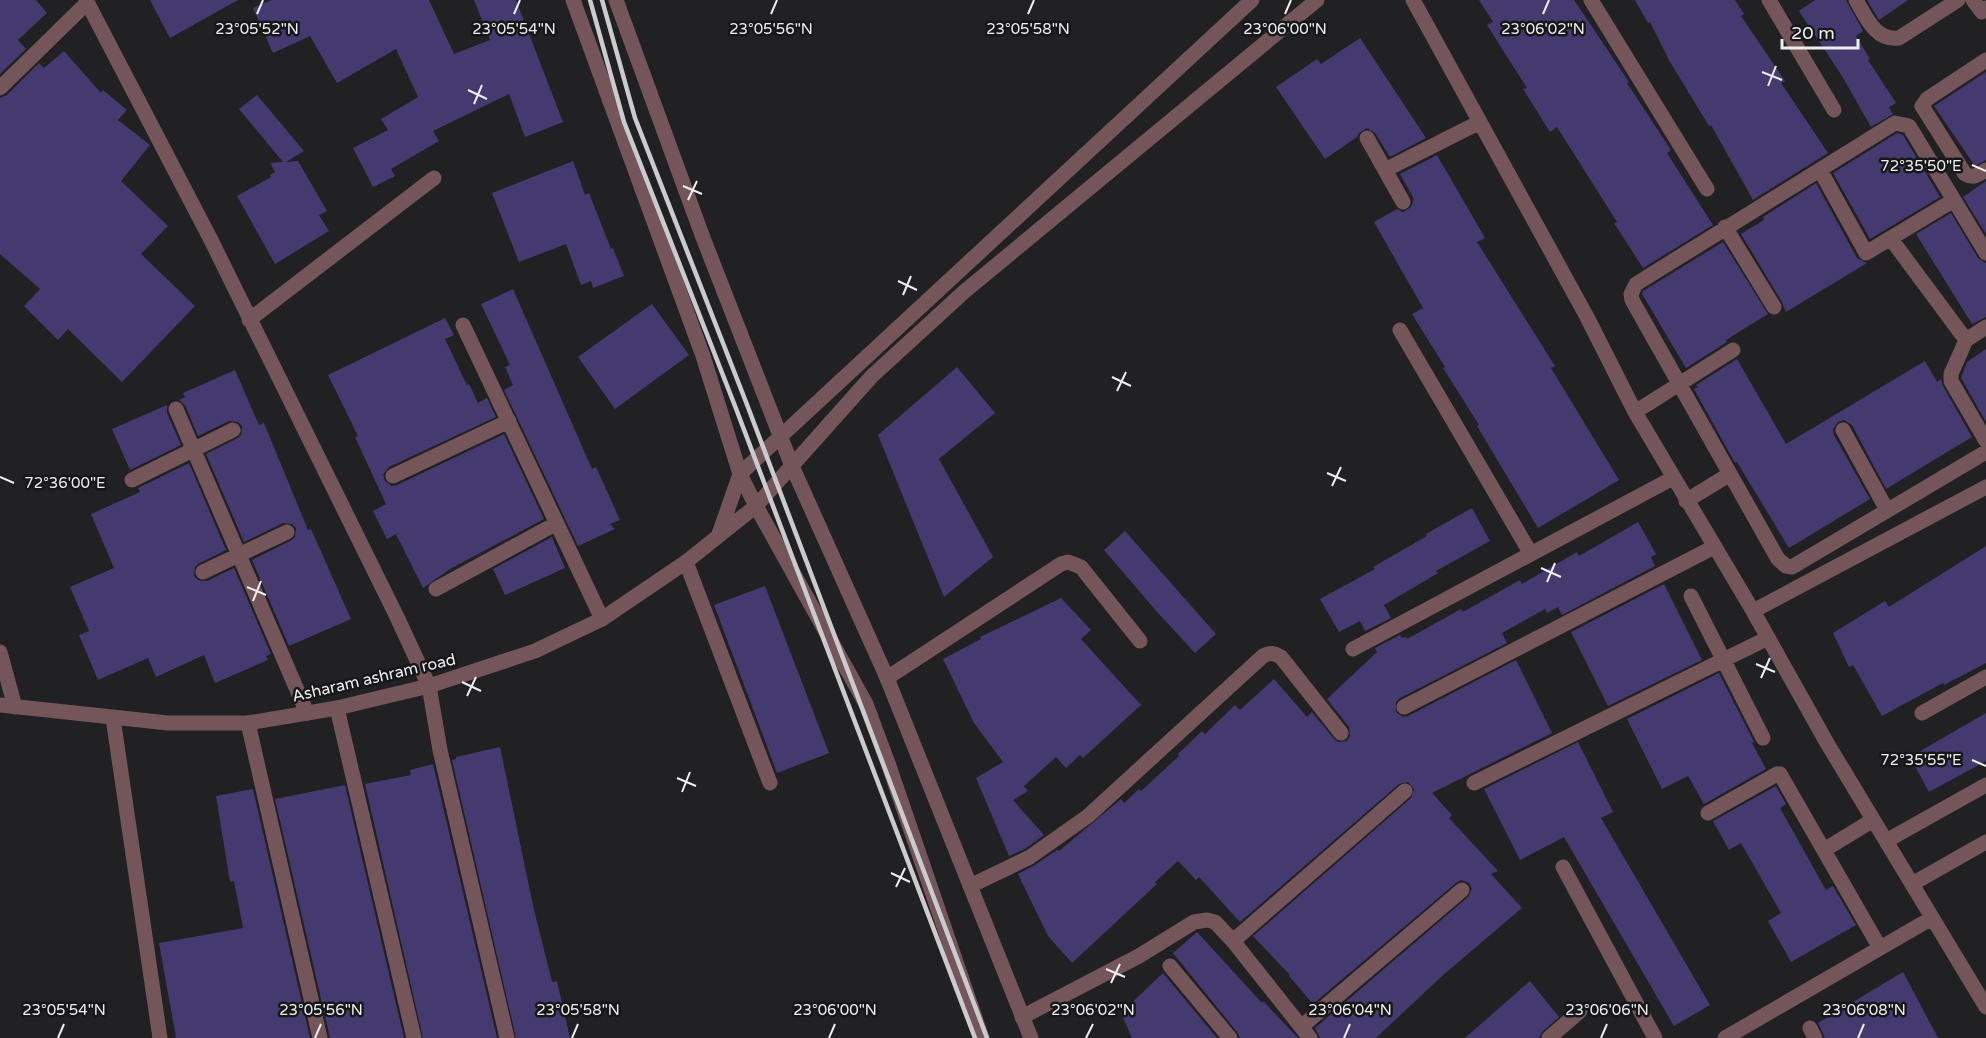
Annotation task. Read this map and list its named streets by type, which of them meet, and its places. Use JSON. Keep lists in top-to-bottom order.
{
  "streets": {
    "street": ["Asharam ashram road"]
  },
  "scale_bar": "20 m",
  "coordinates": [
    "23°05'52\"N",
    "23°05'54\"N",
    "23°05'56\"N",
    "23°05'58\"N",
    "23°06'00\"N",
    "23°06'02\"N",
    "72°35'50\"E",
    "72°36'00\"E",
    "72°35'55\"E",
    "23°06'04\"N",
    "23°06'06\"N",
    "23°06'08\"N"
  ]
}
